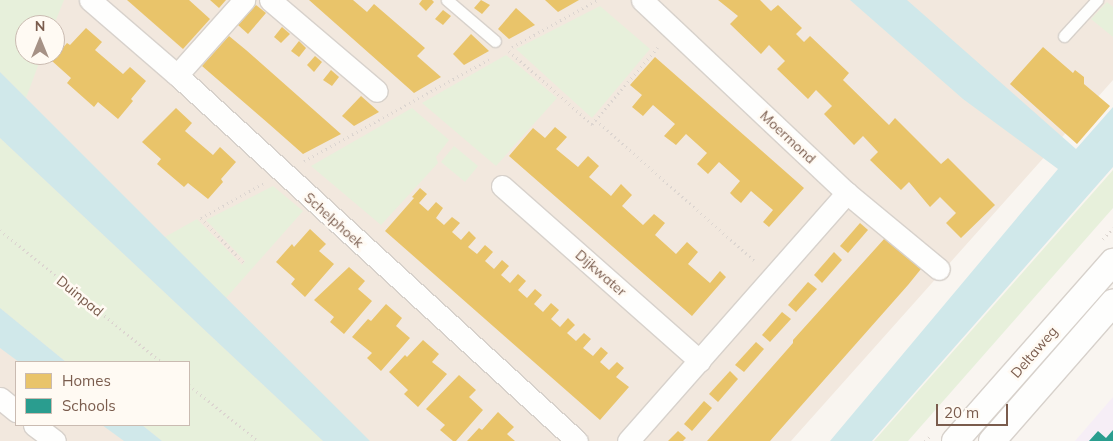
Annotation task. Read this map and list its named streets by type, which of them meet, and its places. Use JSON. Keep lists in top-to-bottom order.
{
  "streets": {
    "street": [
      "Moermond",
      "Schelphoek",
      "Dijkwater",
      "Deltaweg"
    ],
    "path": ["Duinpad"]
  },
  "legend": ["Homes", "Schools"],
  "scale_bar": "20 m",
  "north": "top"
}
